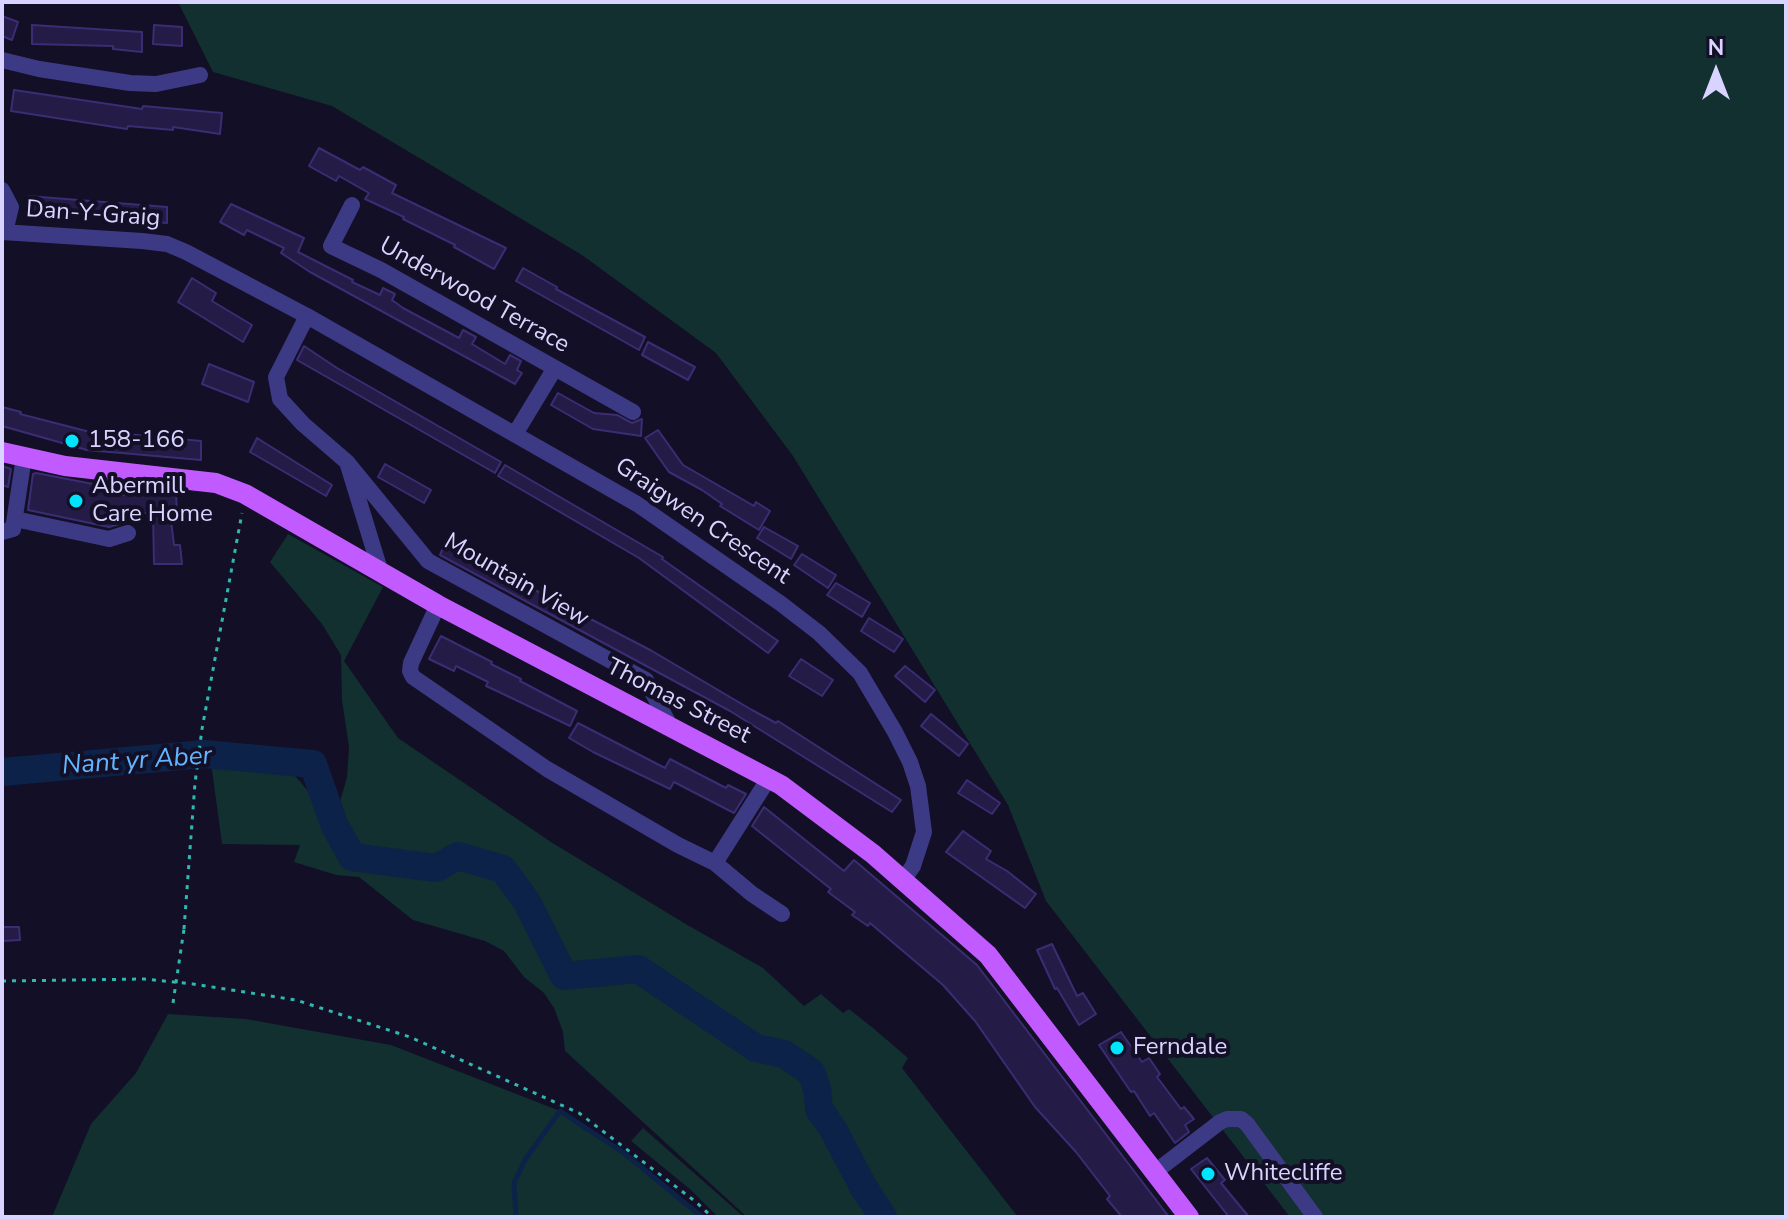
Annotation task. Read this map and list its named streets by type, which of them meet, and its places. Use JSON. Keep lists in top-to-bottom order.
{
  "streets": {
    "main road": ["Thomas Street"],
    "street": [
      "Dan-Y-Graig",
      "Underwood Terrace",
      "Graigwen Crescent",
      "Mountain View"
    ]
  },
  "crossings": [
    ["Dan-Y-Graig", "Graigwen Crescent"],
    ["Dan-Y-Graig", "Mountain View"],
    ["Graigwen Crescent", "Mountain View"],
    ["Graigwen Crescent", "Thomas Street"],
    ["Mountain View", "Thomas Street"]
  ],
  "water": ["Nant yr Aber"],
  "places": [
    "158-166",
    "Abermill Care Home",
    "Ferndale",
    "Whitecliffe"
  ],
  "north": "top"
}
